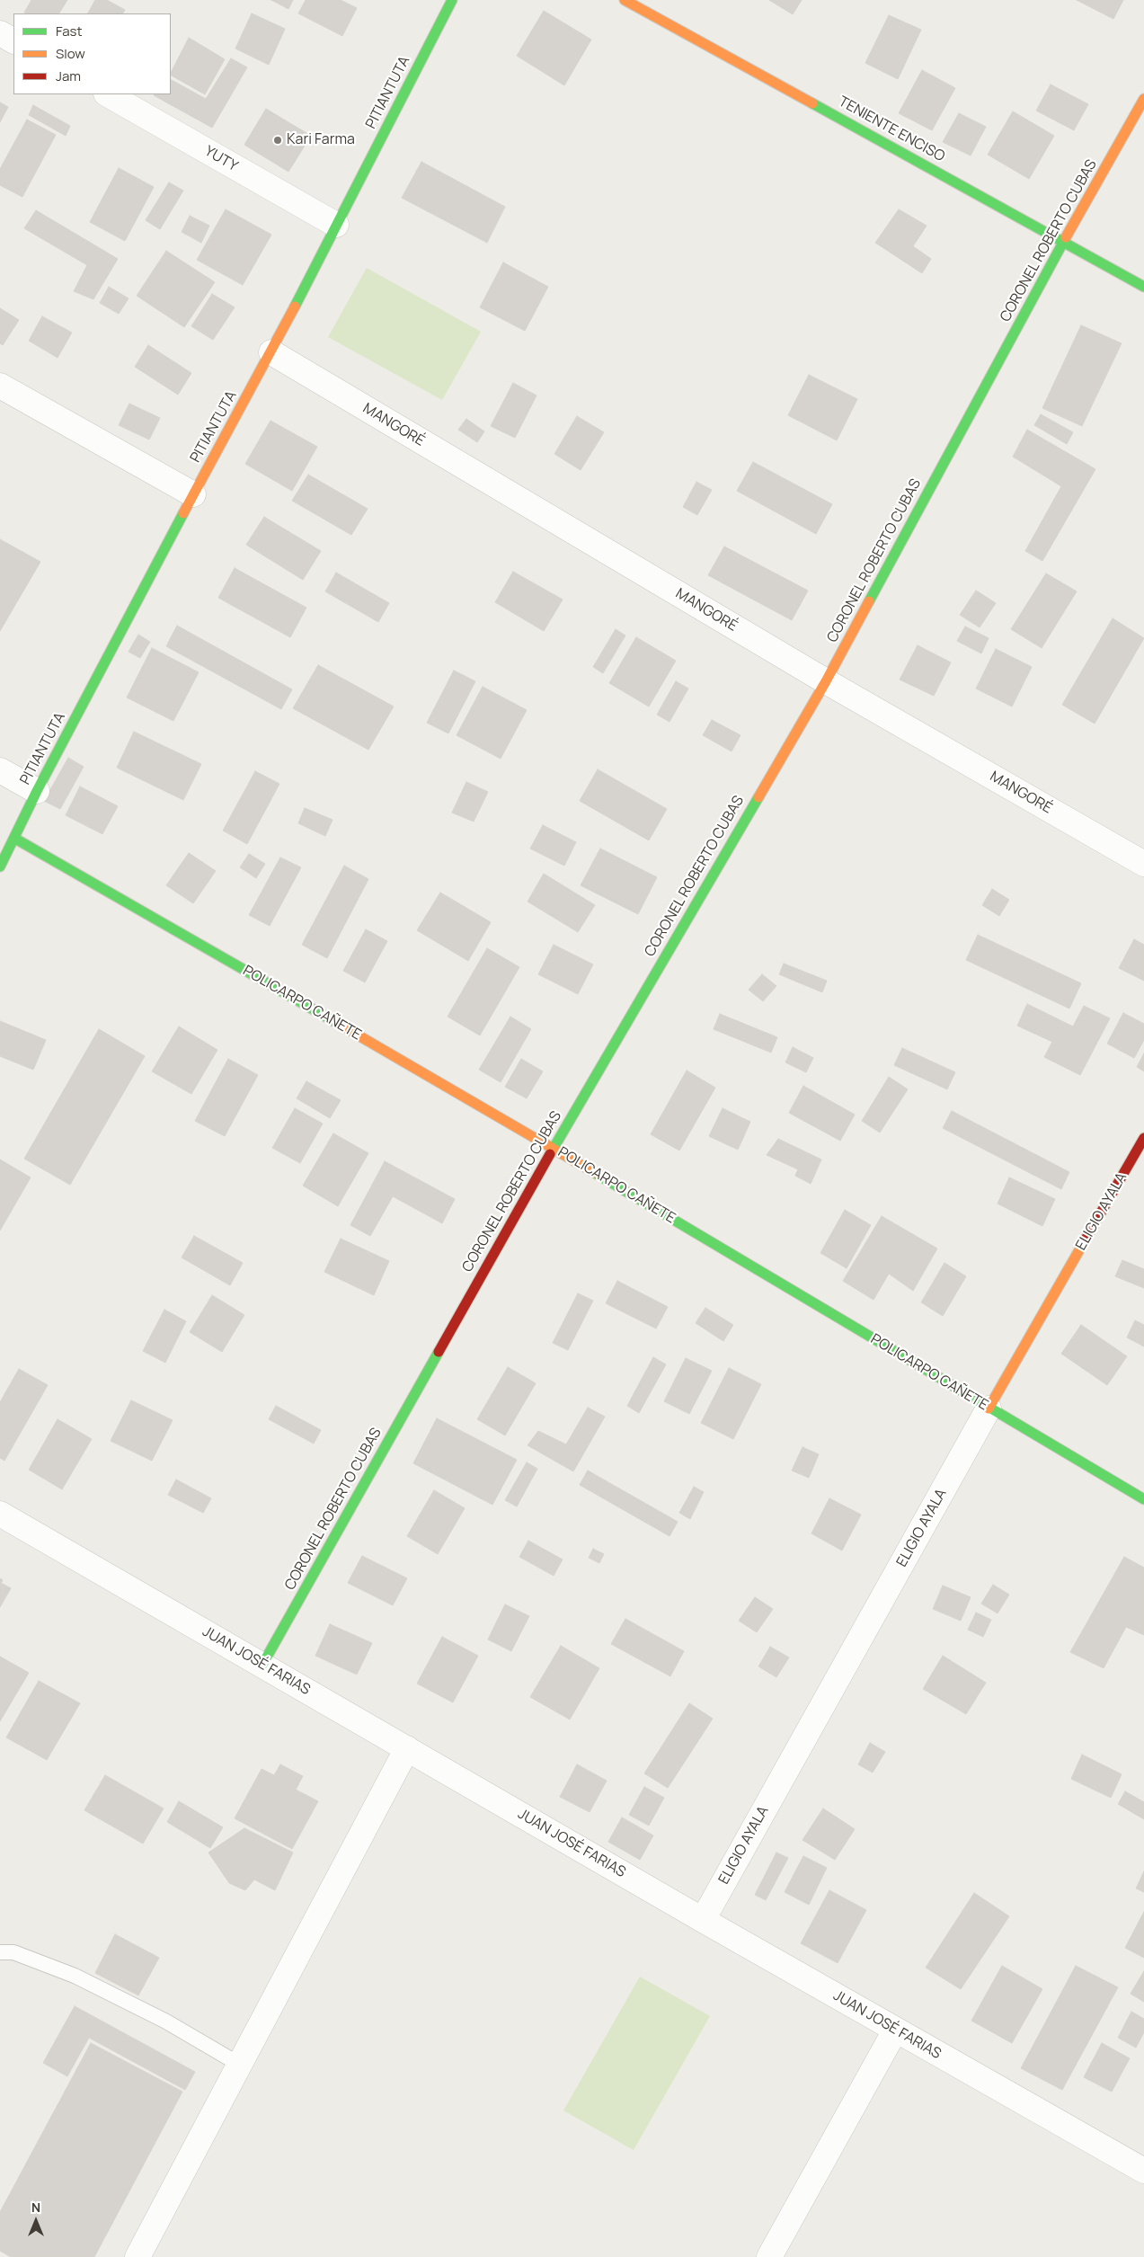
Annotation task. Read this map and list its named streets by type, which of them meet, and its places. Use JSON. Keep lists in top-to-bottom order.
{
  "streets": {
    "street": [
      "PITIANTUTA",
      "TENIENTE ENCISO",
      "YUTY",
      "CORONEL ROBERTO CUBAS",
      "MANGORÉ",
      "POLICARPO CAÑETE",
      "ELIGIO AYALA",
      "JUAN JOSÉ FARIAS"
    ]
  },
  "crossings": [
    ["PITIANTUTA", "YUTY"],
    ["PITIANTUTA", "MANGORÉ"],
    ["PITIANTUTA", "POLICARPO CAÑETE"],
    ["TENIENTE ENCISO", "CORONEL ROBERTO CUBAS"],
    ["CORONEL ROBERTO CUBAS", "MANGORÉ"],
    ["CORONEL ROBERTO CUBAS", "POLICARPO CAÑETE"],
    ["CORONEL ROBERTO CUBAS", "JUAN JOSÉ FARIAS"],
    ["POLICARPO CAÑETE", "ELIGIO AYALA"],
    ["ELIGIO AYALA", "JUAN JOSÉ FARIAS"]
  ],
  "places": ["Kari Farma"],
  "legend": ["Fast", "Slow", "Jam"],
  "north": "top"
}
